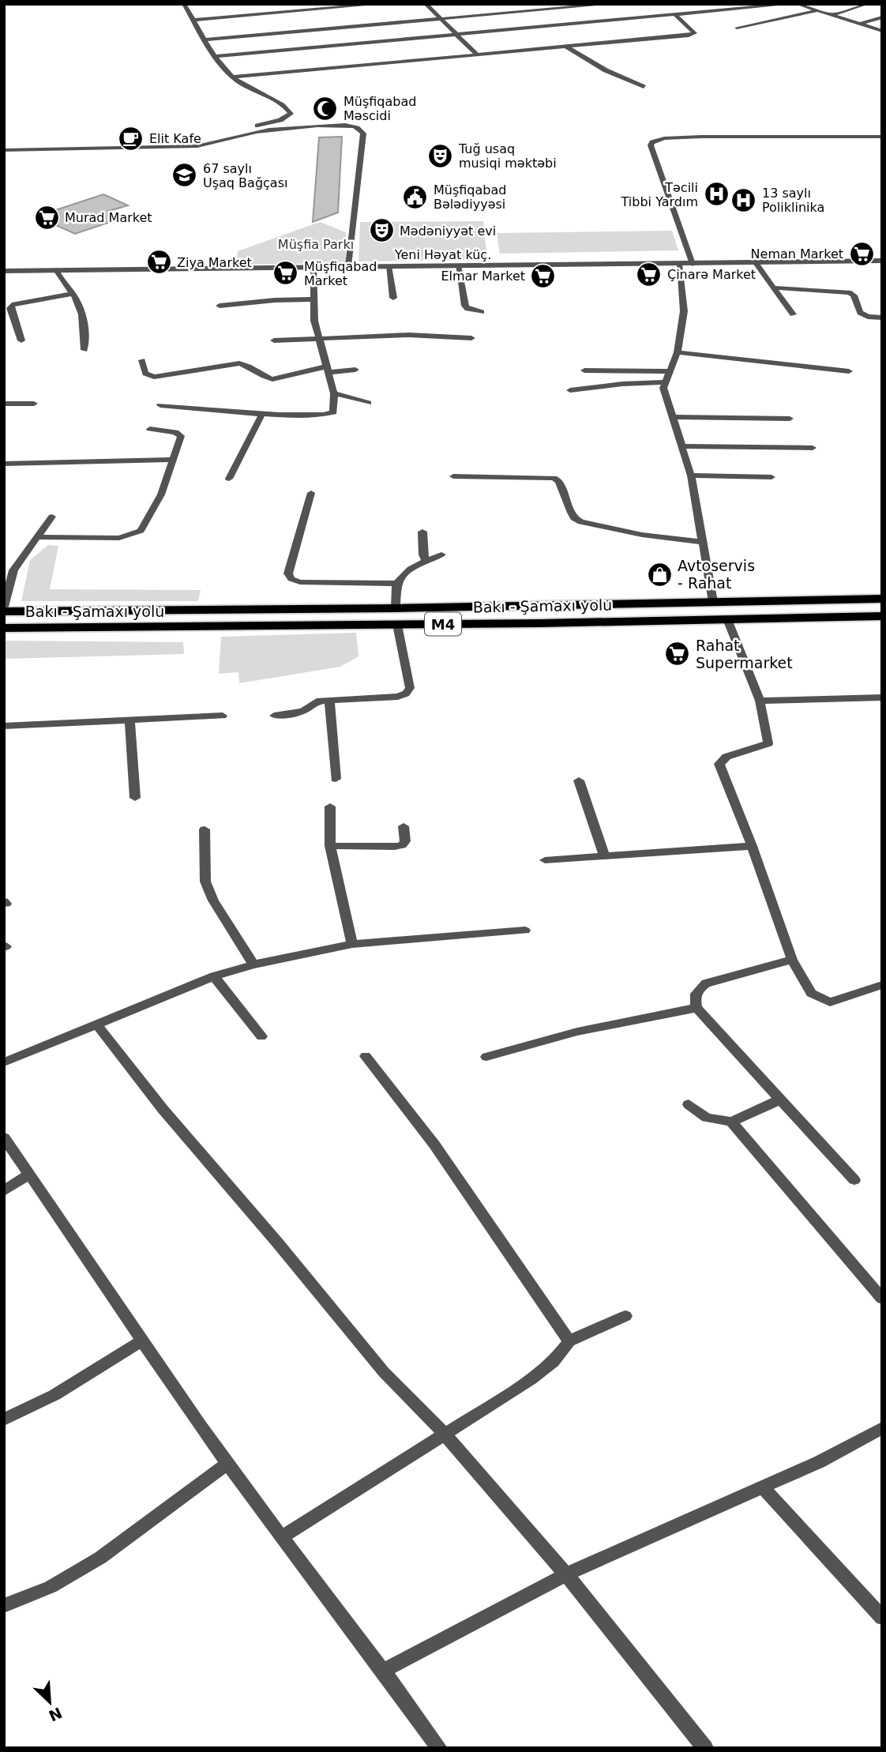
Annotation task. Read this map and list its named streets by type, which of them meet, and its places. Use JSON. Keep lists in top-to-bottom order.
{
  "streets": {
    "highway": ["Bakı - Şamaxı yolu", "M4"],
    "street": ["Yeni Həyat küç."]
  },
  "parks": ["Müşfia Parkı"],
  "places": {
    "mosque": ["Müşfiqabad Məscidi"],
    "cafe": ["Elit Kafe"],
    "theatre": ["Tuğ usaq musiqi məktəbi", "Mədəniyyət evi"],
    "school or university": ["67 saylı Uşaq Bağçası"],
    "hospital": ["Təcili Tibbi Yardım", "13 saylı Poliklinika"],
    "public building": ["Müşfiqabad Bələdiyyəsi"],
    "supermarket": [
      "Murad Market",
      "Neman Market",
      "Ziya Market",
      "Müşfiqabad Market",
      "Çinarə Market",
      "Elmar Market",
      "Rahat Supermarket"
    ],
    "shop": ["Avtoservis - Rahat"]
  },
  "north": "bottom right"
}
